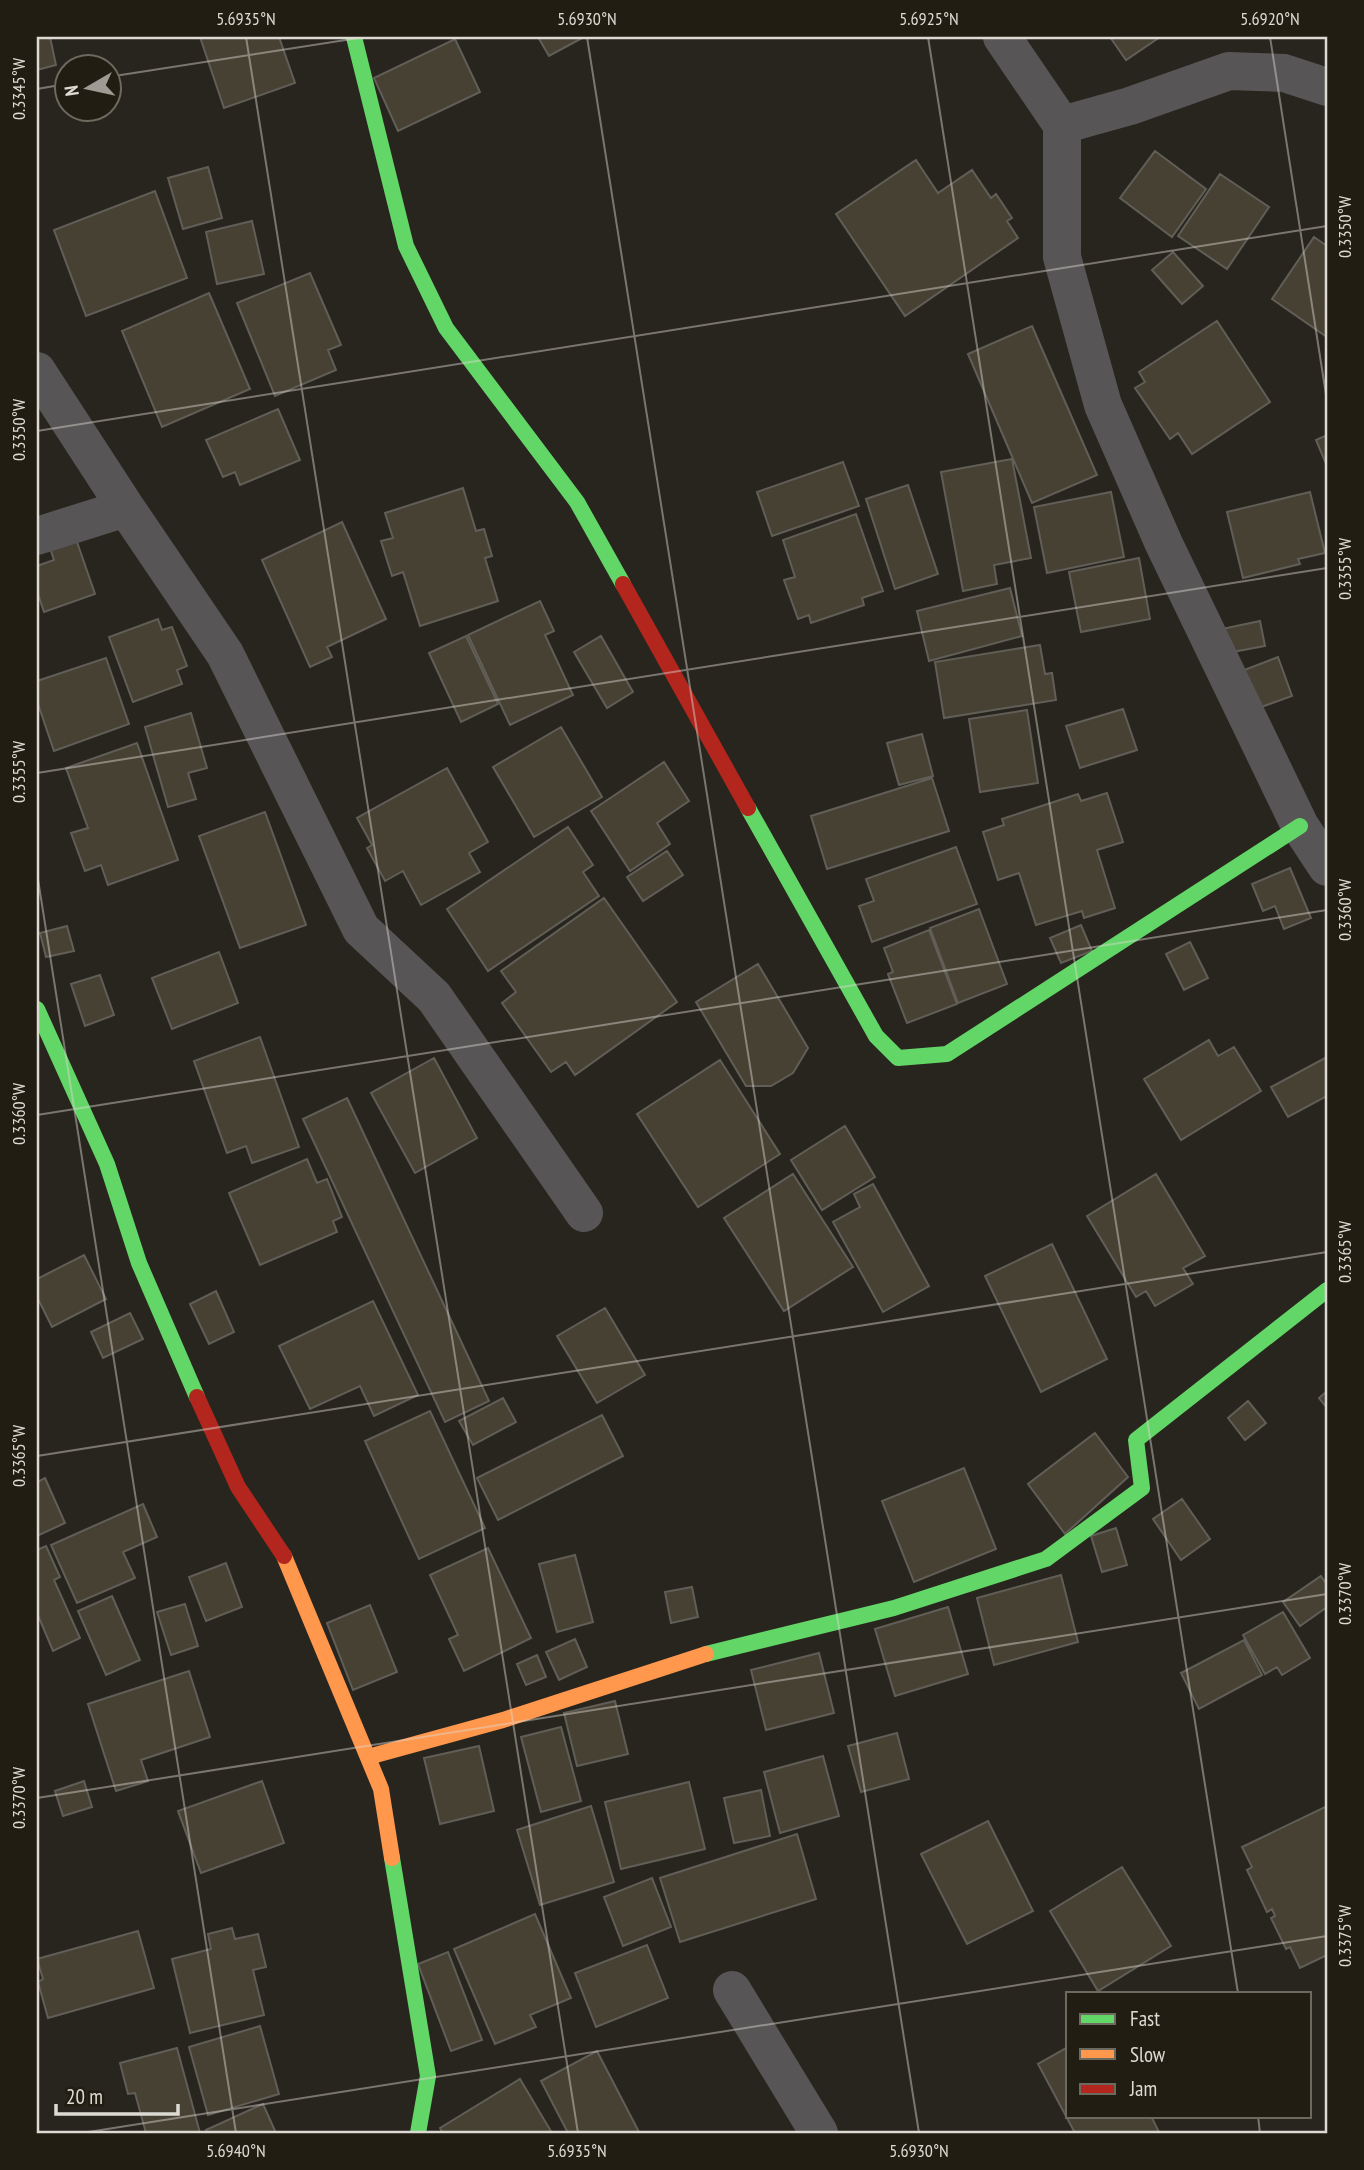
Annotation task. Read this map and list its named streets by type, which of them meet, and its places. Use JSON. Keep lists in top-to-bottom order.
{
  "legend": ["Fast", "Slow", "Jam"],
  "scale_bar": "20 m",
  "north": "left",
  "coordinates": [
    "5.6935°N",
    "5.6930°N",
    "5.6925°N",
    "5.6920°N",
    "0.3345°W",
    "0.3350°W",
    "0.3355°W",
    "0.3360°W",
    "0.3365°W",
    "0.3370°W",
    "0.3375°W",
    "5.6940°N"
  ]
}
